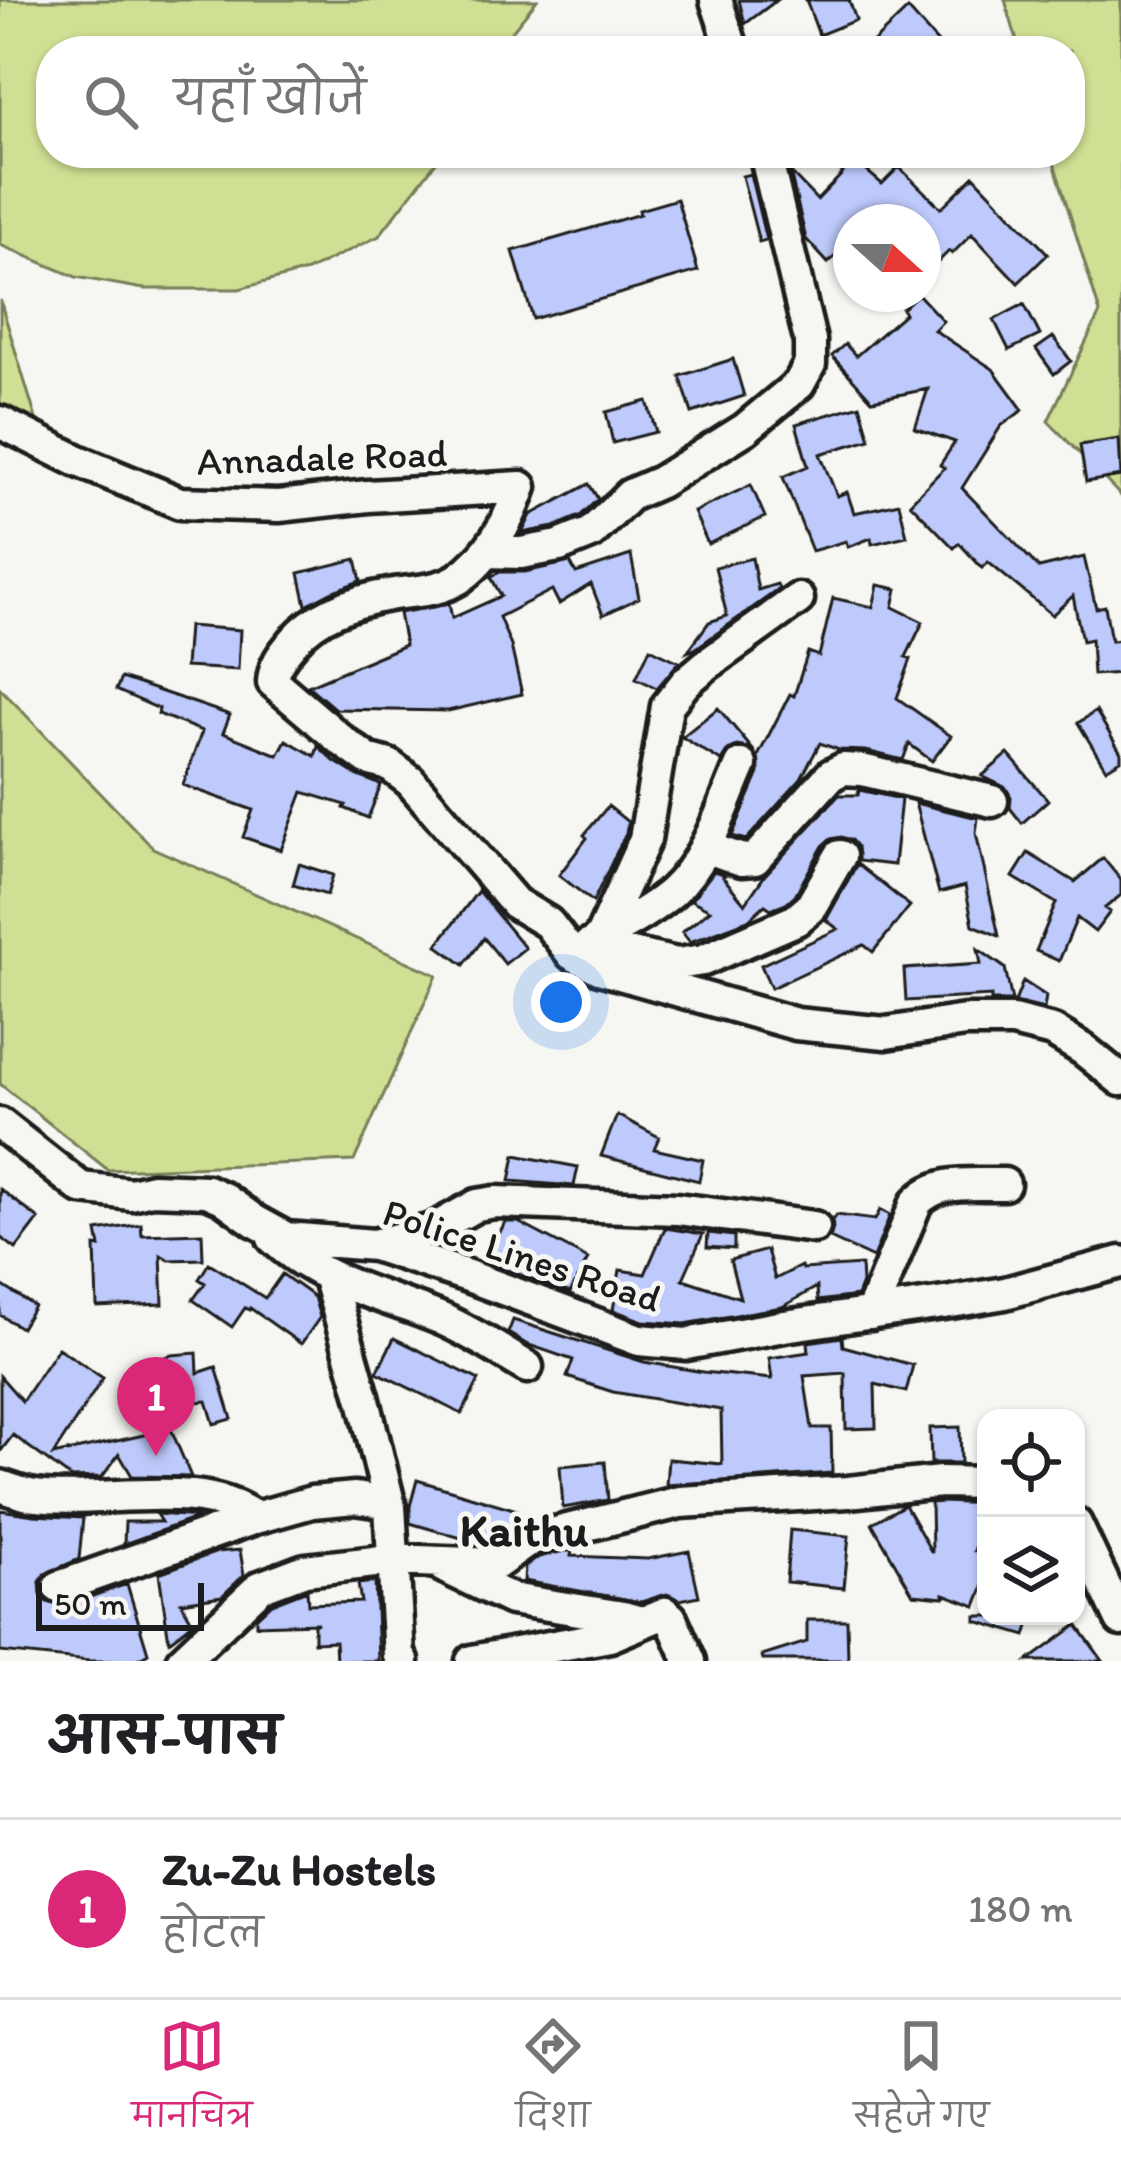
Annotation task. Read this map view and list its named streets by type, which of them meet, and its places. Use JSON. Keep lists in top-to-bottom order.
{
  "streets": {
    "street": ["Annadale Road", "Police Lines Road"]
  },
  "districts": ["Kaithu"],
  "scale_bar": "50 m",
  "north": "right",
  "page": {
    "search": "यहाँ खोजें",
    "pins": "1",
    "scale": "50 m",
    "heading": "आस-पास",
    "list": [
      {
        "mark": "1",
        "name": "Zu-Zu Hostels",
        "note": "होटल",
        "value": "180 m"
      }
    ],
    "nav": ["मानचित्र", "दिशा", "सहेजे गए"]
  }
}
